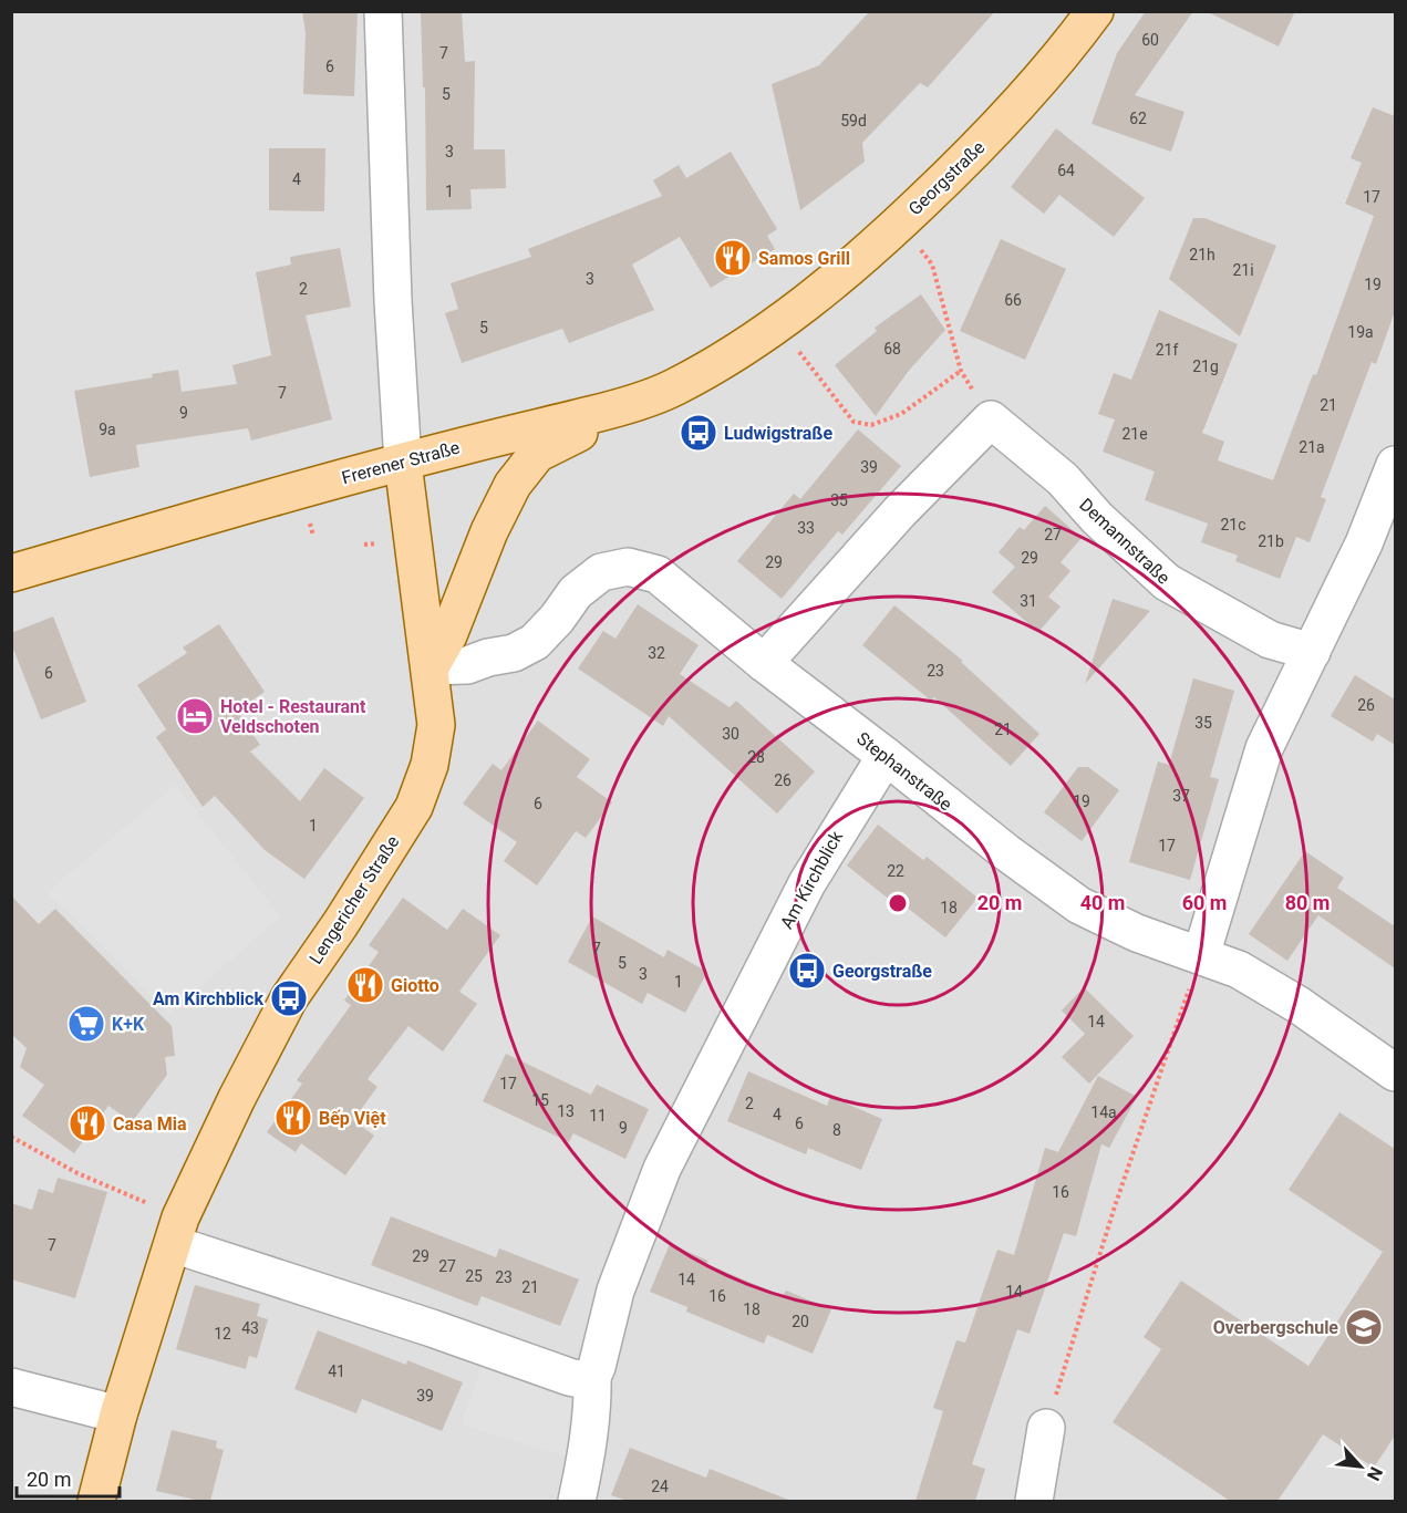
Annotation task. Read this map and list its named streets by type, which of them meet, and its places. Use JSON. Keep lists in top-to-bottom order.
{
  "streets": {
    "main road": ["Georgstraße", "Frerener Straße", "Lengericher Straße"],
    "street": ["Demannstraße", "Stephanstraße", "Am Kirchblick"]
  },
  "crossings": [
    ["Georgstraße", "Frerener Straße"],
    ["Frerener Straße", "Lengericher Straße"],
    ["Stephanstraße", "Am Kirchblick"],
    ["Stephanstraße", "Lengericher Straße"]
  ],
  "places": {
    "restaurant": [
      "Samos Grill",
      "Giotto",
      "Bếp Việt",
      "Casa Mia"
    ],
    "bus stop": ["Ludwigstraße", "Georgstraße", "Am Kirchblick"],
    "hotel": ["Hotel - Restaurant Veldschoten"],
    "supermarket": ["K+K"],
    "school or university": ["Overbergschule"]
  },
  "house_numbers": [
    "60",
    "7",
    "6",
    "5",
    "62",
    "59d",
    "3",
    "64",
    "4",
    "1",
    "17",
    "21h",
    "21i",
    "3",
    "19",
    "2",
    "66",
    "5",
    "19a",
    "68",
    "21f",
    "21g",
    "7",
    "21",
    "9",
    "9a",
    "21e",
    "21a",
    "39",
    "35",
    "21c",
    "33",
    "27",
    "21b",
    "29",
    "29",
    "31",
    "32",
    "23",
    "6",
    "26",
    "35",
    "21",
    "30",
    "28",
    "26",
    "37",
    "19",
    "6",
    "1",
    "17",
    "22",
    "18",
    "7",
    "5",
    "3",
    "1",
    "14",
    "17",
    "15",
    "2",
    "13",
    "14a",
    "4",
    "11",
    "6",
    "9",
    "8",
    "16",
    "7",
    "29",
    "27",
    "25",
    "23",
    "14",
    "21",
    "14",
    "16",
    "18",
    "20",
    "43",
    "12",
    "41",
    "39",
    "24"
  ],
  "scale_bar": "20 m",
  "north": "bottom right",
  "rings": [
    "20 m",
    "40 m",
    "60 m",
    "80 m"
  ]
}
